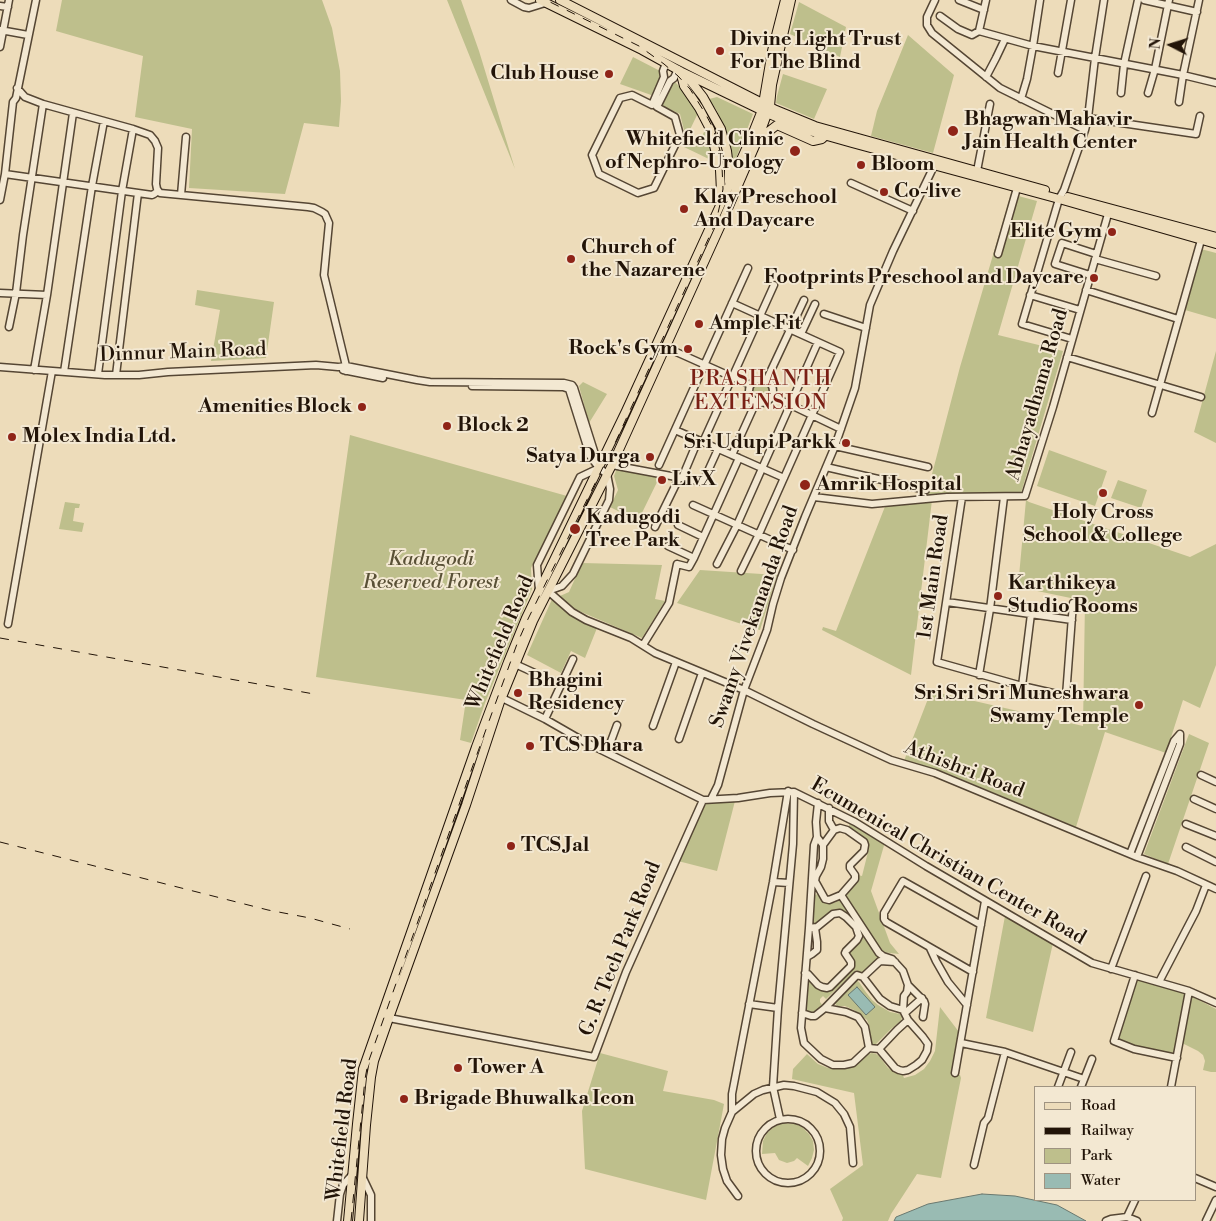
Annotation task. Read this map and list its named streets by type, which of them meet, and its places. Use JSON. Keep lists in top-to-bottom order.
{
  "streets": {
    "main road": ["Whitefield Road"],
    "street": [
      "Dinnur Main Road",
      "Abhayadhama Road",
      "1st Main Road",
      "Swamy Vivekananda Road",
      "Athishri Road",
      "Ecumenical Christian Center Road",
      "G. R. Tech Park Road"
    ]
  },
  "crossings": [
    ["Dinnur Main Road", "Whitefield Road"],
    ["Abhayadhama Road", "1st Main Road"],
    ["Abhayadhama Road", "Swamy Vivekananda Road"],
    ["Swamy Vivekananda Road", "Athishri Road"],
    ["Swamy Vivekananda Road", "Ecumenical Christian Center Road"],
    ["Whitefield Road", "Athishri Road"],
    ["Whitefield Road", "G. R. Tech Park Road"],
    ["Ecumenical Christian Center Road", "G. R. Tech Park Road"]
  ],
  "districts": ["PRASHANTH EXTENSION"],
  "parks": ["Kadugodi Reserved Forest"],
  "places": [
    "Divine Light Trust For The Blind",
    "Club House",
    "Bhagwan Mahavir Jain Health Center",
    "Whitefield Clinic of Nephro-Urology",
    "Bloom",
    "Co-live",
    "Klay Preschool And Daycare",
    "Elite Gym",
    "Church of the Nazarene",
    "Footprints Preschool and Daycare",
    "Ample Fit",
    "Rock's Gym",
    "Amenities Block",
    "Block 2",
    "Molex India Ltd.",
    "Sri Udupi Parkk",
    "Satya Durga",
    "LivX",
    "Amrik Hospital",
    "Holy Cross School & College",
    "Kadugodi Tree Park",
    "Karthikeya Studio Rooms",
    "Bhagini Residency",
    "Sri Sri Sri Muneshwara Swamy Temple",
    "TCS Dhara",
    "TCS Jal",
    "Tower A",
    "Brigade Bhuwalka Icon"
  ],
  "legend": [
    "Road",
    "Railway",
    "Park",
    "Water"
  ],
  "north": "left"
}
